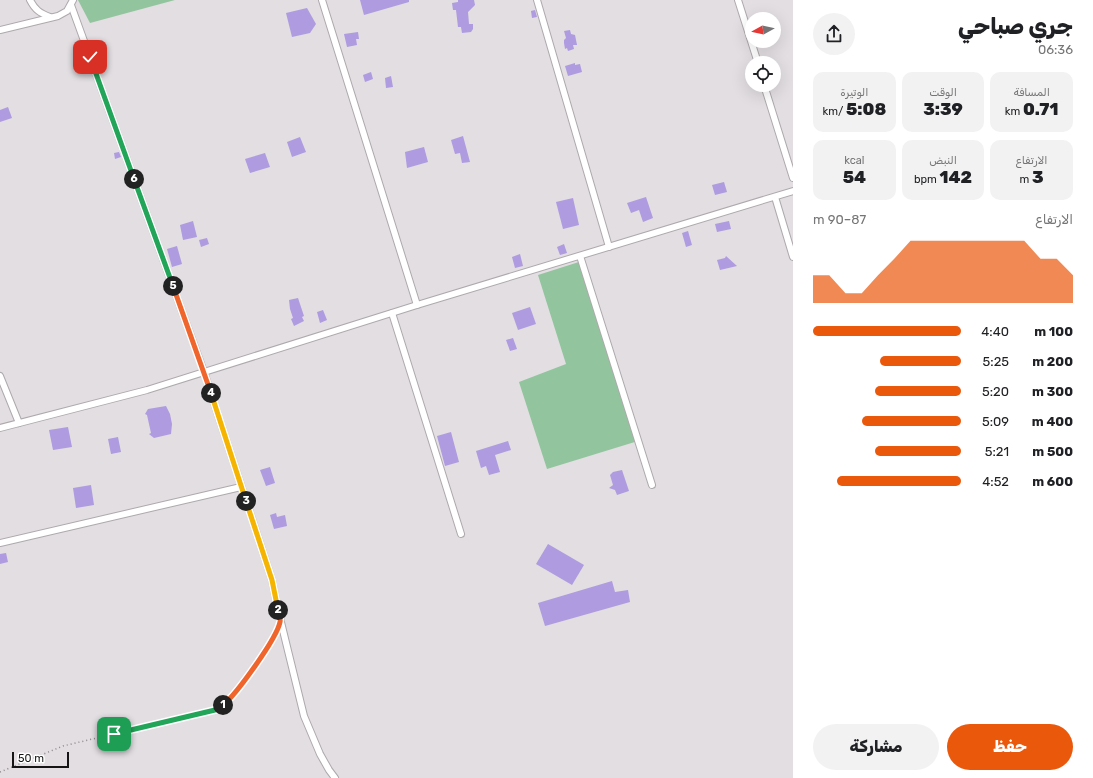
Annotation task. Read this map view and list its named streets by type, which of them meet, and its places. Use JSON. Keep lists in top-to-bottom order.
{
  "scale_bar": "50 m",
  "north": "left",
  "page": {
    "heading": ["جري صباحي", "06:36"],
    "stats": [
      ["المسافة", "0.71 km"],
      ["الوقت", "3:39"],
      ["الوتيرة", "5:08 /km"],
      ["الارتفاع", "3 m"],
      ["النبض", "142 bpm"],
      ["kcal", "54"]
    ],
    "pins": [
      "6",
      "5",
      "4",
      "3",
      "2",
      "1"
    ],
    "chart": ["الارتفاع", "87–90 m"],
    "list": [
      {
        "name": "100 m",
        "note": "4:40"
      },
      {
        "name": "200 m",
        "note": "5:25"
      },
      {
        "name": "300 m",
        "note": "5:20"
      },
      {
        "name": "400 m",
        "note": "5:09"
      },
      {
        "name": "500 m",
        "note": "5:21"
      },
      {
        "name": "600 m",
        "note": "4:52"
      }
    ],
    "buttons": ["حفظ", "مشاركة"],
    "scale": "50 m"
  }
}
